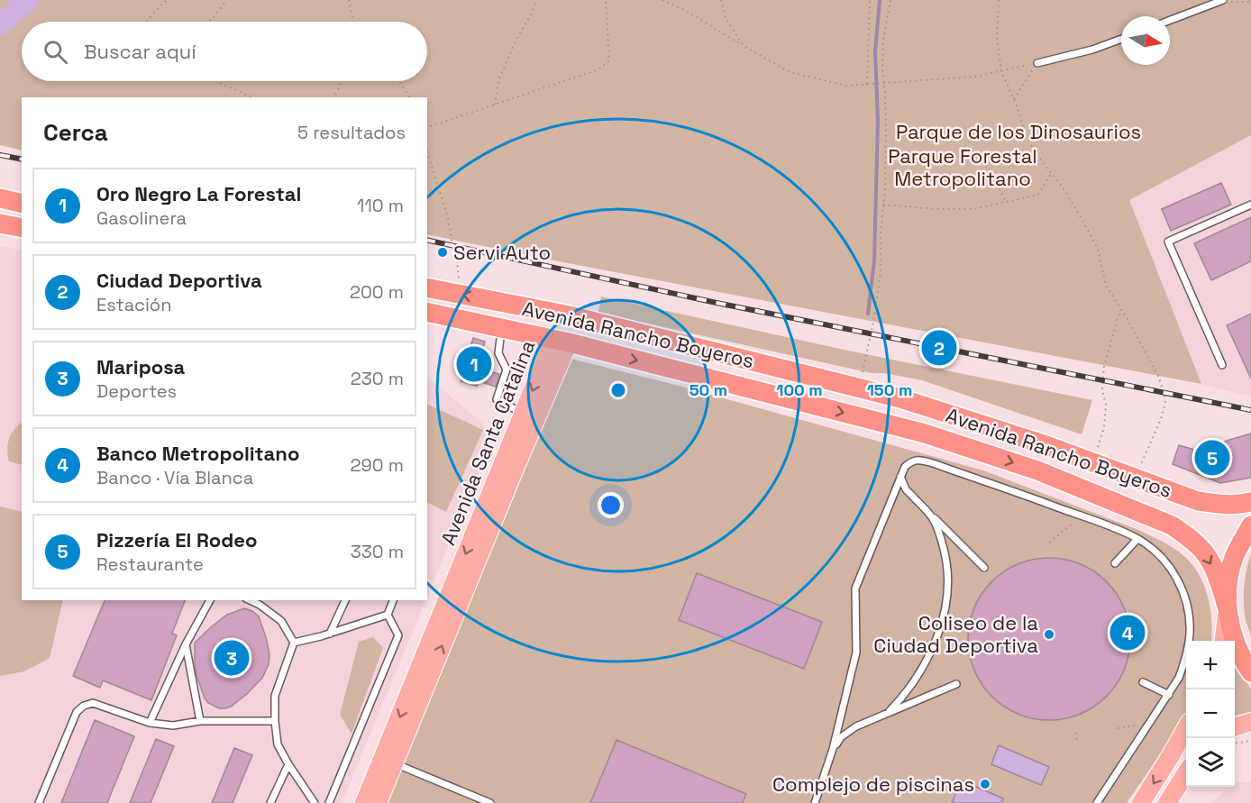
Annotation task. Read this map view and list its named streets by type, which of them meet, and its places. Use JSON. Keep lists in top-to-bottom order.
{
  "streets": {
    "highway": ["Avenida Rancho Boyeros"],
    "main road": ["Avenida Santa Catalina"]
  },
  "crossings": [
    ["Avenida Rancho Boyeros", "Avenida Santa Catalina"]
  ],
  "parks": ["Parque de los Dinosaurios", "Parque Forestal Metropolitano"],
  "places": ["Servi Auto", "Coliseo de la Ciudad Deportiva", "Complejo de piscinas"],
  "north": "right",
  "page": {
    "search": "Buscar aquí",
    "heading": ["Cerca", "5 resultados"],
    "list": [
      {
        "mark": "1",
        "name": "Oro Negro La Forestal",
        "note": "Gasolinera",
        "value": "110 m"
      },
      {
        "mark": "2",
        "name": "Ciudad Deportiva",
        "note": "Estación",
        "value": "200 m"
      },
      {
        "mark": "3",
        "name": "Mariposa",
        "note": "Deportes",
        "value": "230 m"
      },
      {
        "mark": "4",
        "name": "Banco Metropolitano",
        "note": "Banco · Vía Blanca",
        "value": "290 m"
      },
      {
        "mark": "5",
        "name": "Pizzería El Rodeo",
        "note": "Restaurante",
        "value": "330 m"
      }
    ],
    "pins": [
      "2",
      "1",
      "5",
      "4",
      "3"
    ],
    "map_buttons": ["+", "−"]
  },
  "rings": ["50 m", "100 m", "150 m"]
}
